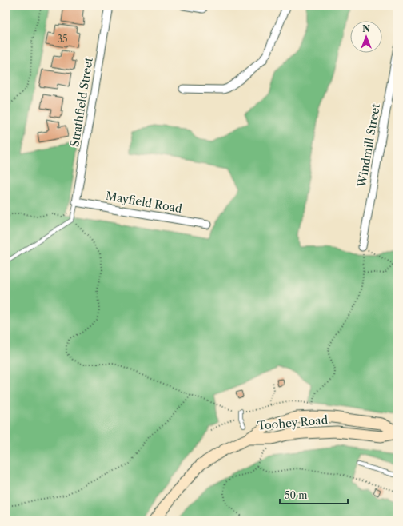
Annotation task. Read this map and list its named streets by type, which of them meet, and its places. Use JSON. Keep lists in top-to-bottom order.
{
  "streets": {
    "main road": ["Toohey Road"],
    "street": ["Strathfield Street", "Windmill Street", "Mayfield Road"]
  },
  "crossings": [
    ["Strathfield Street", "Mayfield Road"]
  ],
  "house_numbers": ["35"],
  "scale_bar": "50 m",
  "north": "top"
}
